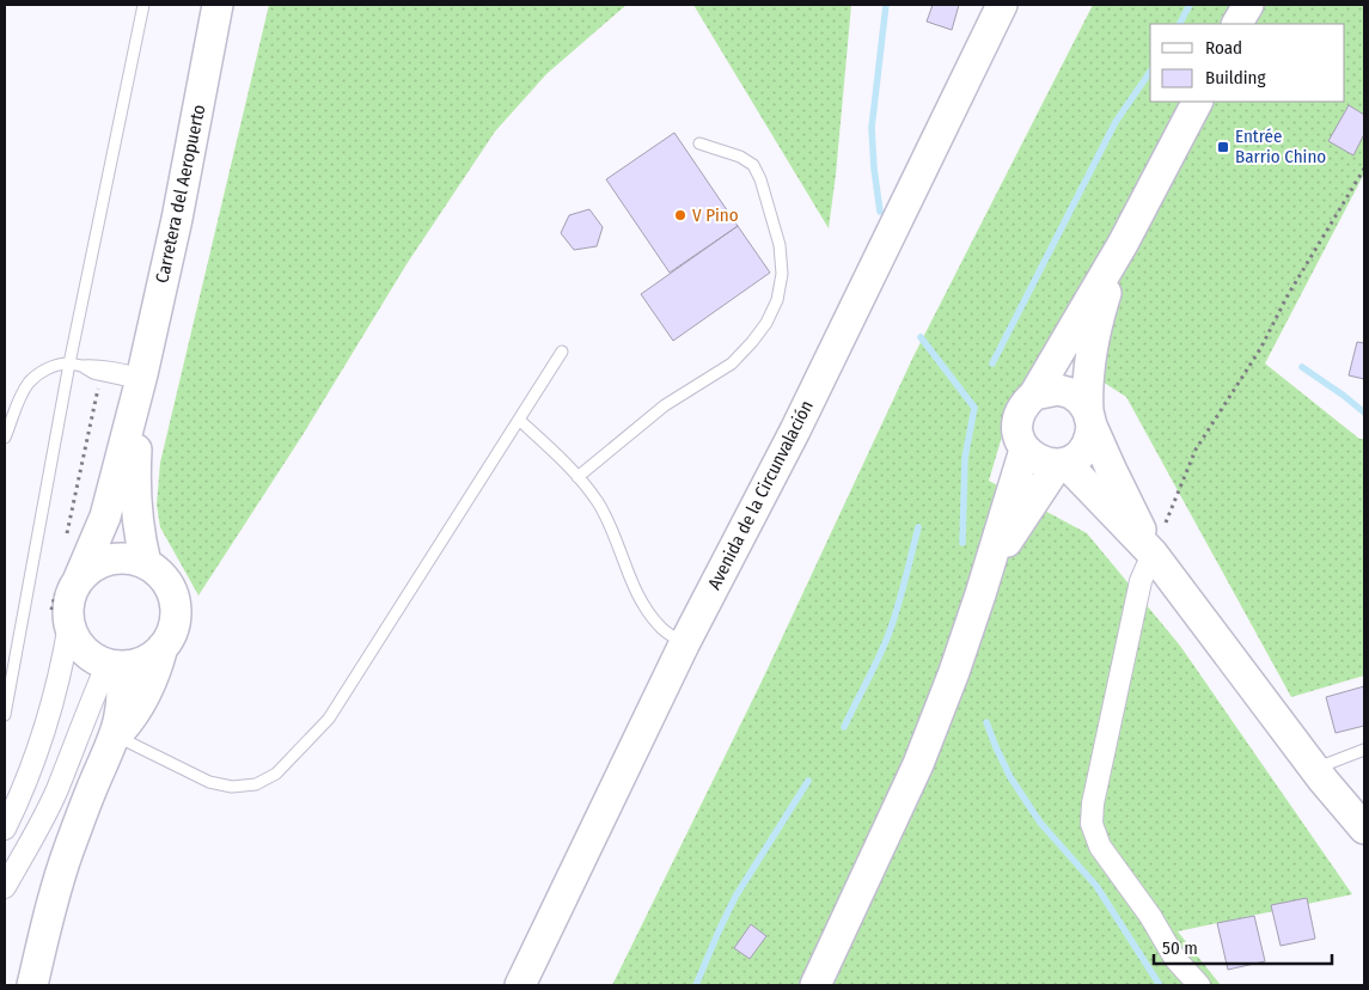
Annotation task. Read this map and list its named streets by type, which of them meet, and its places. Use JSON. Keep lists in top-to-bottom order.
{
  "streets": {
    "main road": ["Carretera del Aeropuerto", "Avenida de la Circunvalación"]
  },
  "places": {
    "transit": ["Entrée Barrio Chino"],
    "other": ["V Pino"]
  },
  "legend": ["Road", "Building"],
  "scale_bar": "50 m"
}
